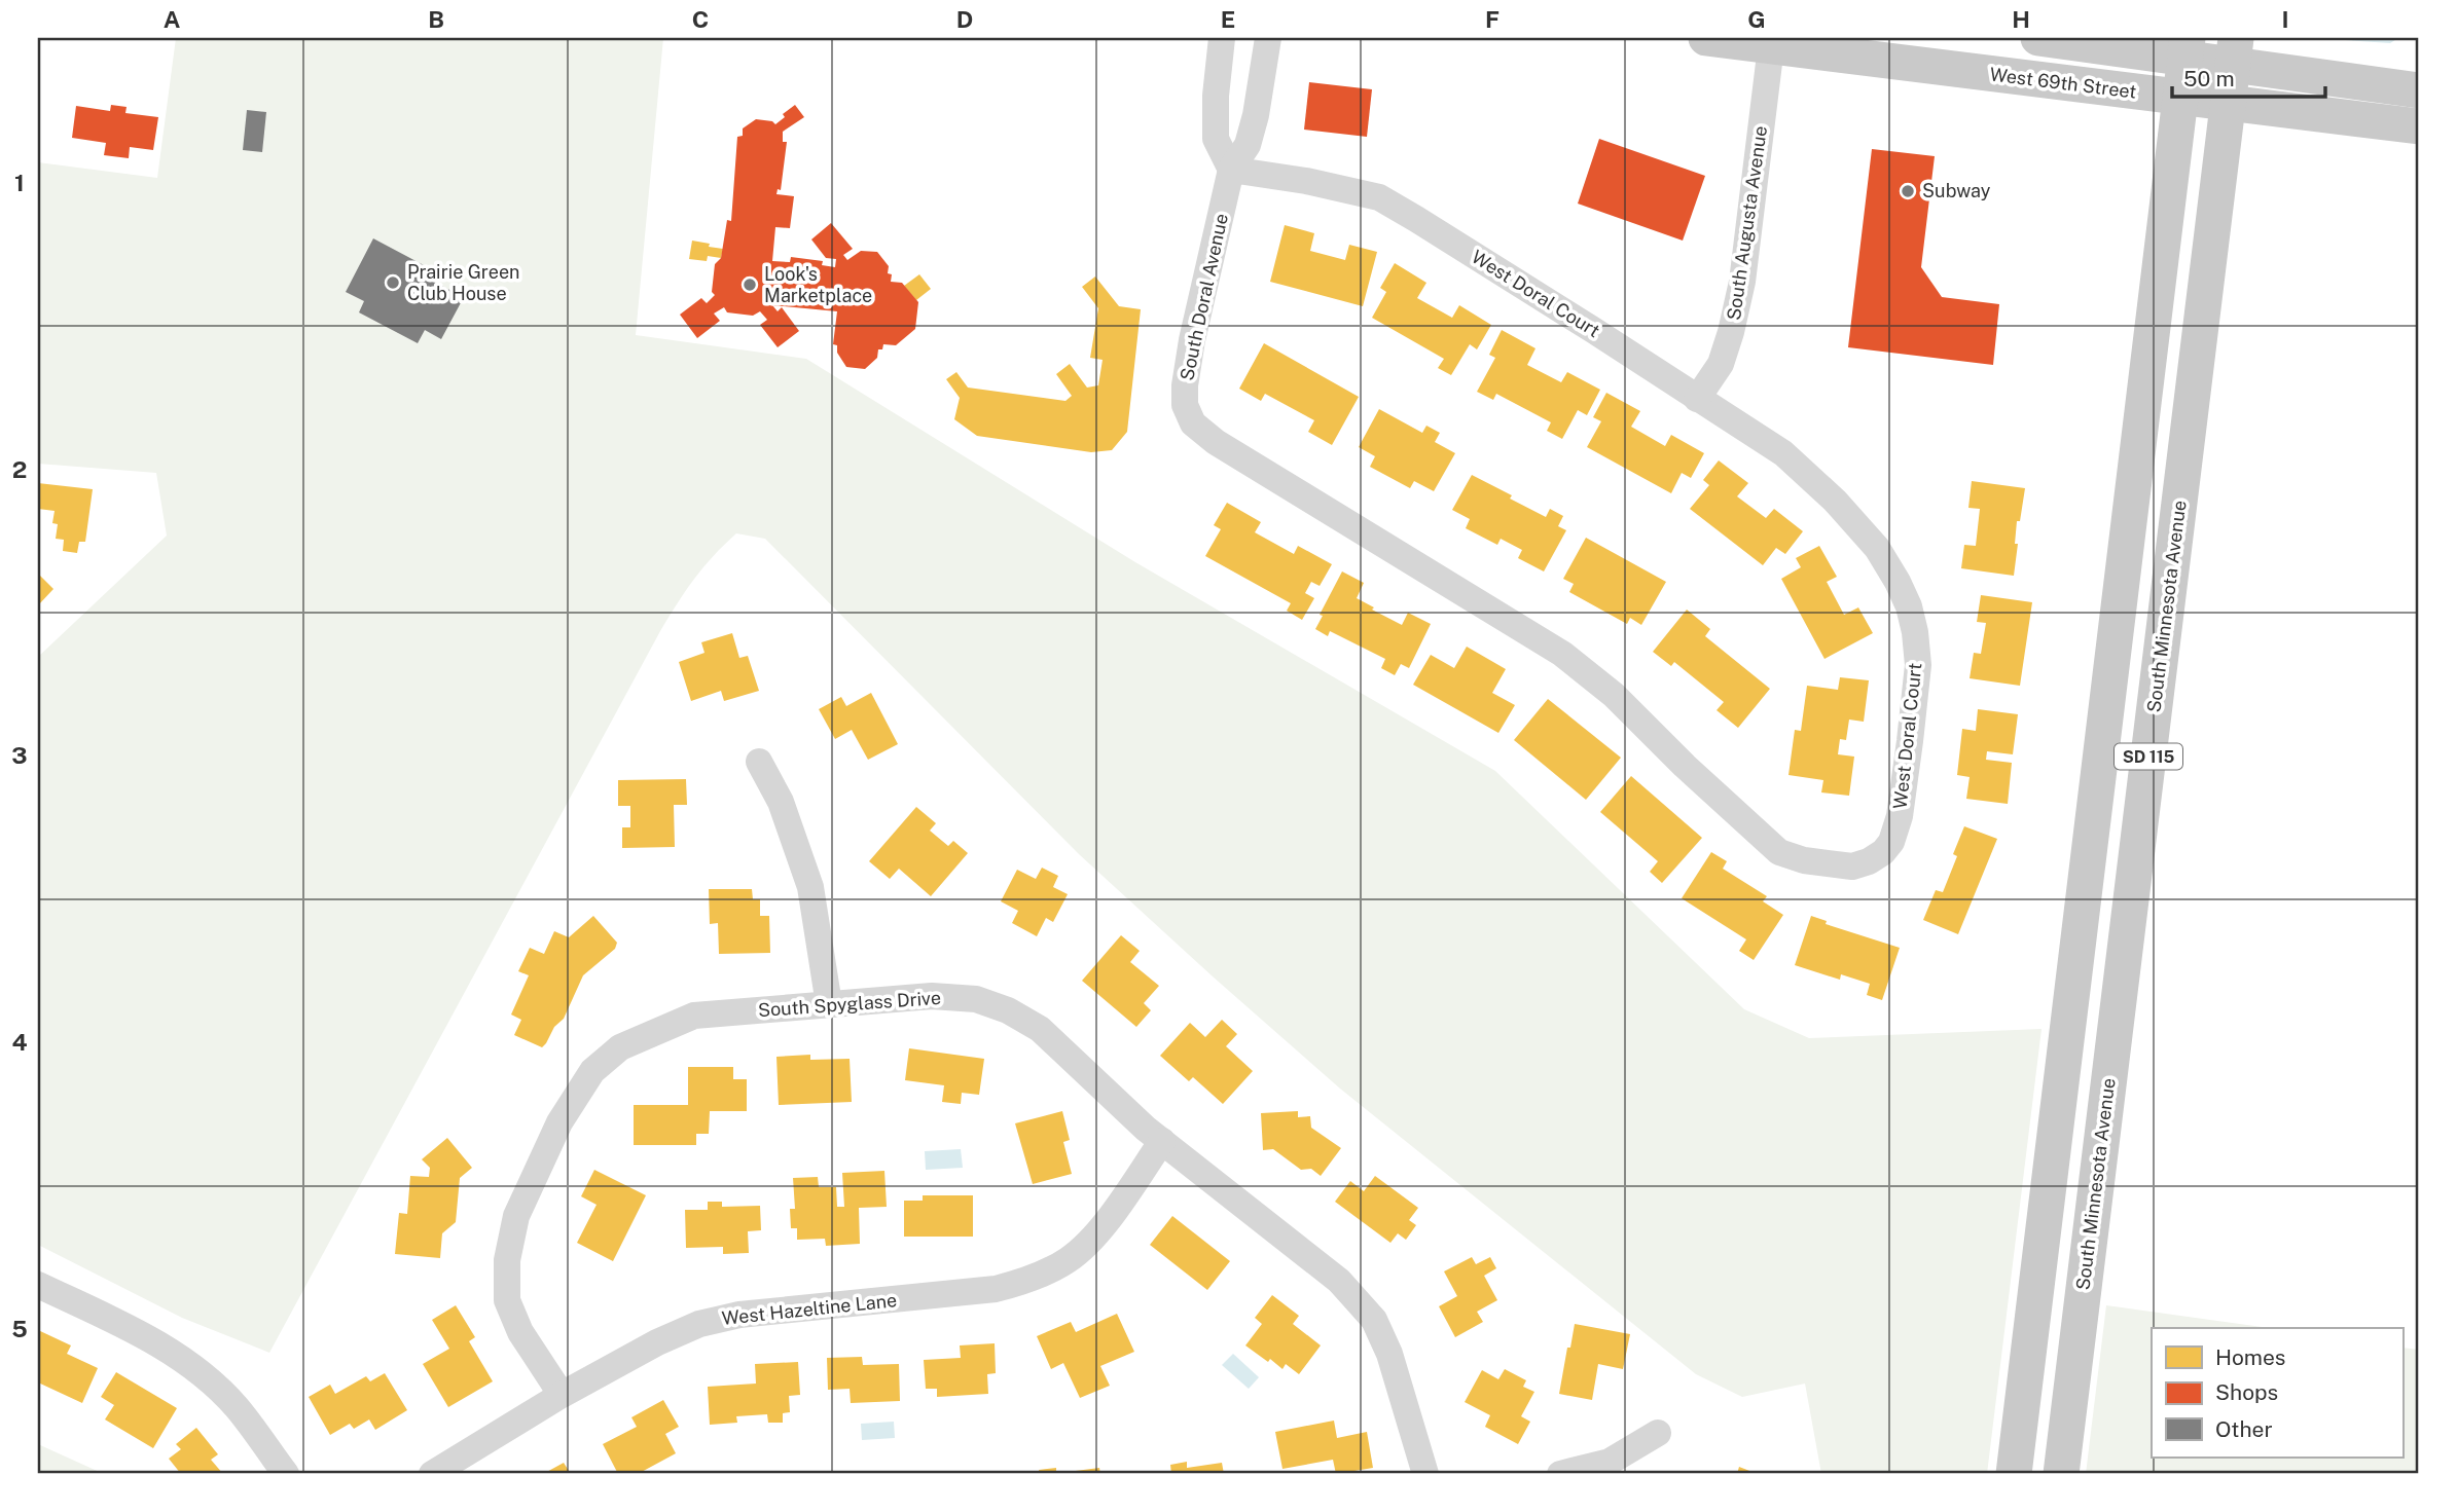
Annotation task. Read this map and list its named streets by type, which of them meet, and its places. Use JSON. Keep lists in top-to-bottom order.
{
  "streets": {
    "main road": ["West 69th Street", "South Minnesota Avenue", "SD 115"],
    "street": [
      "South Augusta Avenue",
      "West Doral Court",
      "South Doral Avenue",
      "South Spyglass Drive",
      "West Hazeltine Lane"
    ]
  },
  "crossings": [
    ["West 69th Street", "South Augusta Avenue"],
    ["West 69th Street", "South Minnesota Avenue"],
    ["West 69th Street", "SD 115"],
    ["South Augusta Avenue", "West Doral Court"],
    ["West Doral Court", "South Doral Avenue"],
    ["South Spyglass Drive", "West Hazeltine Lane"]
  ],
  "places": ["Subway", "Prairie Green Club House", "Look's Marketplace"],
  "legend": ["Homes", "Shops", "Other"],
  "scale_bar": "50 m",
  "grid": {
    "columns": [
      "A",
      "B",
      "C",
      "D",
      "E",
      "F",
      "G",
      "H",
      "I"
    ],
    "rows": [
      "1",
      "2",
      "3",
      "4",
      "5"
    ]
  }
}
